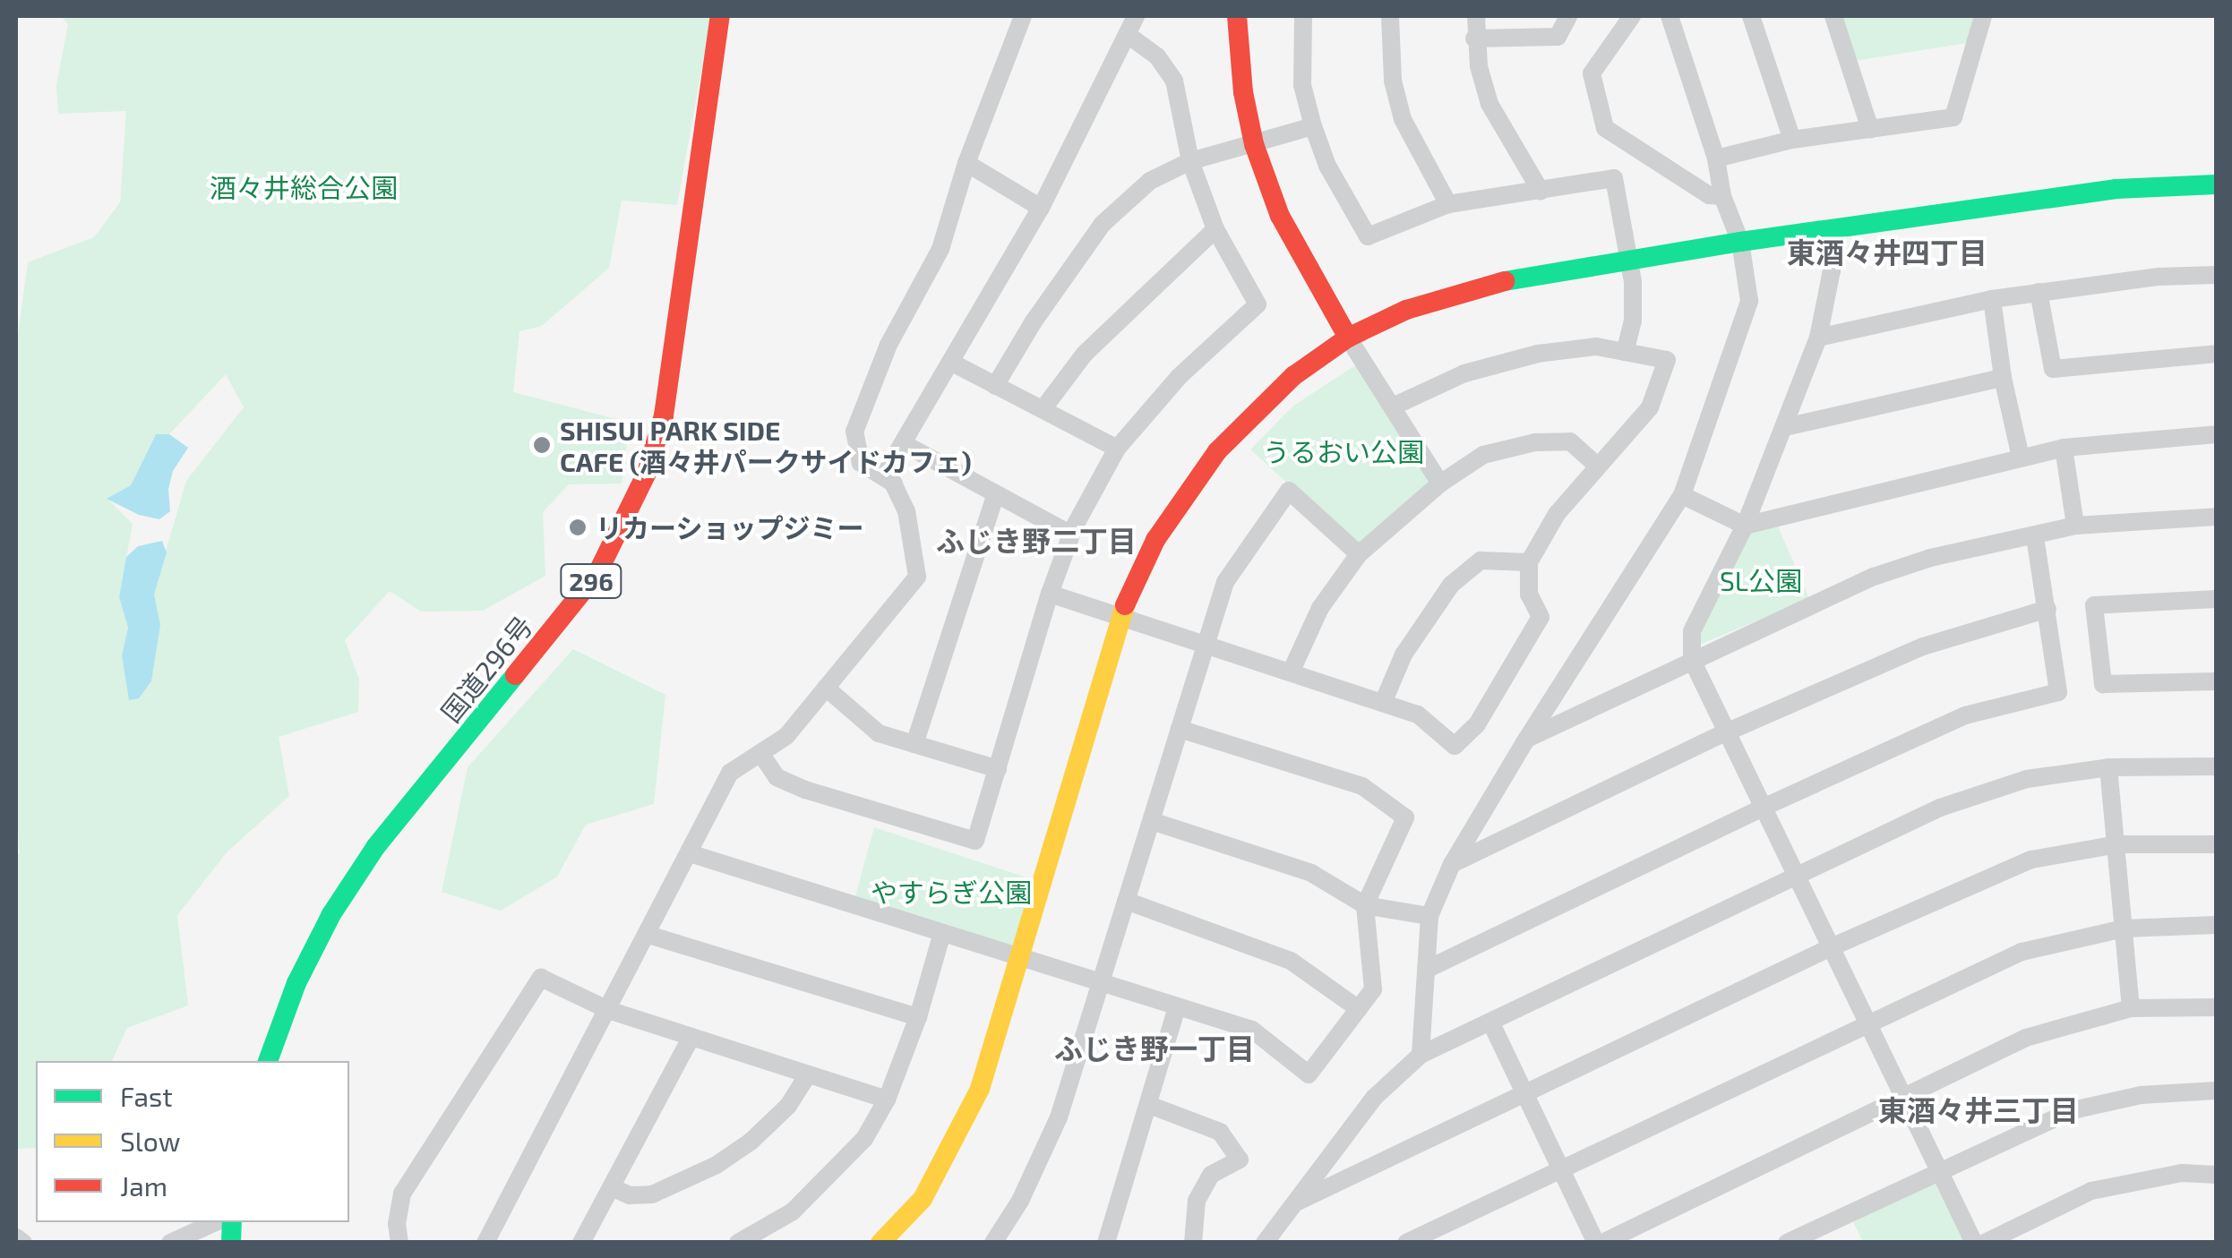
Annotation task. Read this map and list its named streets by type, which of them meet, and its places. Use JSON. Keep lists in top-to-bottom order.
{
  "streets": {
    "main road": ["296", "国道296号"]
  },
  "districts": [
    "東酒々井四丁目",
    "ふじき野二丁目",
    "ふじき野一丁目",
    "東酒々井三丁目"
  ],
  "parks": [
    "酒々井総合公園",
    "うるおい公園",
    "SL公園",
    "やすらぎ公園"
  ],
  "places": ["SHISUI PARK SIDE CAFE (酒々井パークサイドカフェ)", "リカーショップジミー"],
  "legend": ["Fast", "Slow", "Jam"]
}
